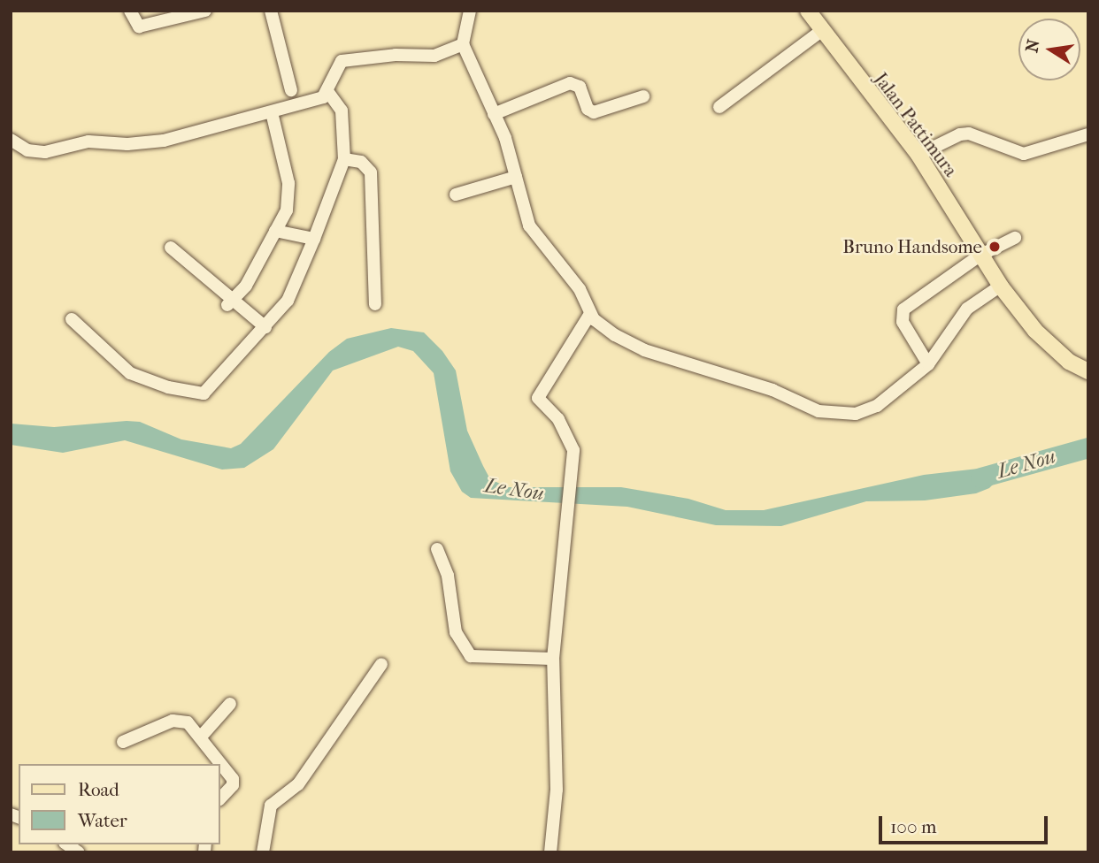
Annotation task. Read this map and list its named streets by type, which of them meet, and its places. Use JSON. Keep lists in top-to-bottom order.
{
  "streets": {
    "main road": ["Jalan Pattimura"]
  },
  "water": ["Le Nou"],
  "places": ["Bruno Handsome"],
  "legend": ["Road", "Water"],
  "scale_bar": "100 m",
  "north": "left"
}
